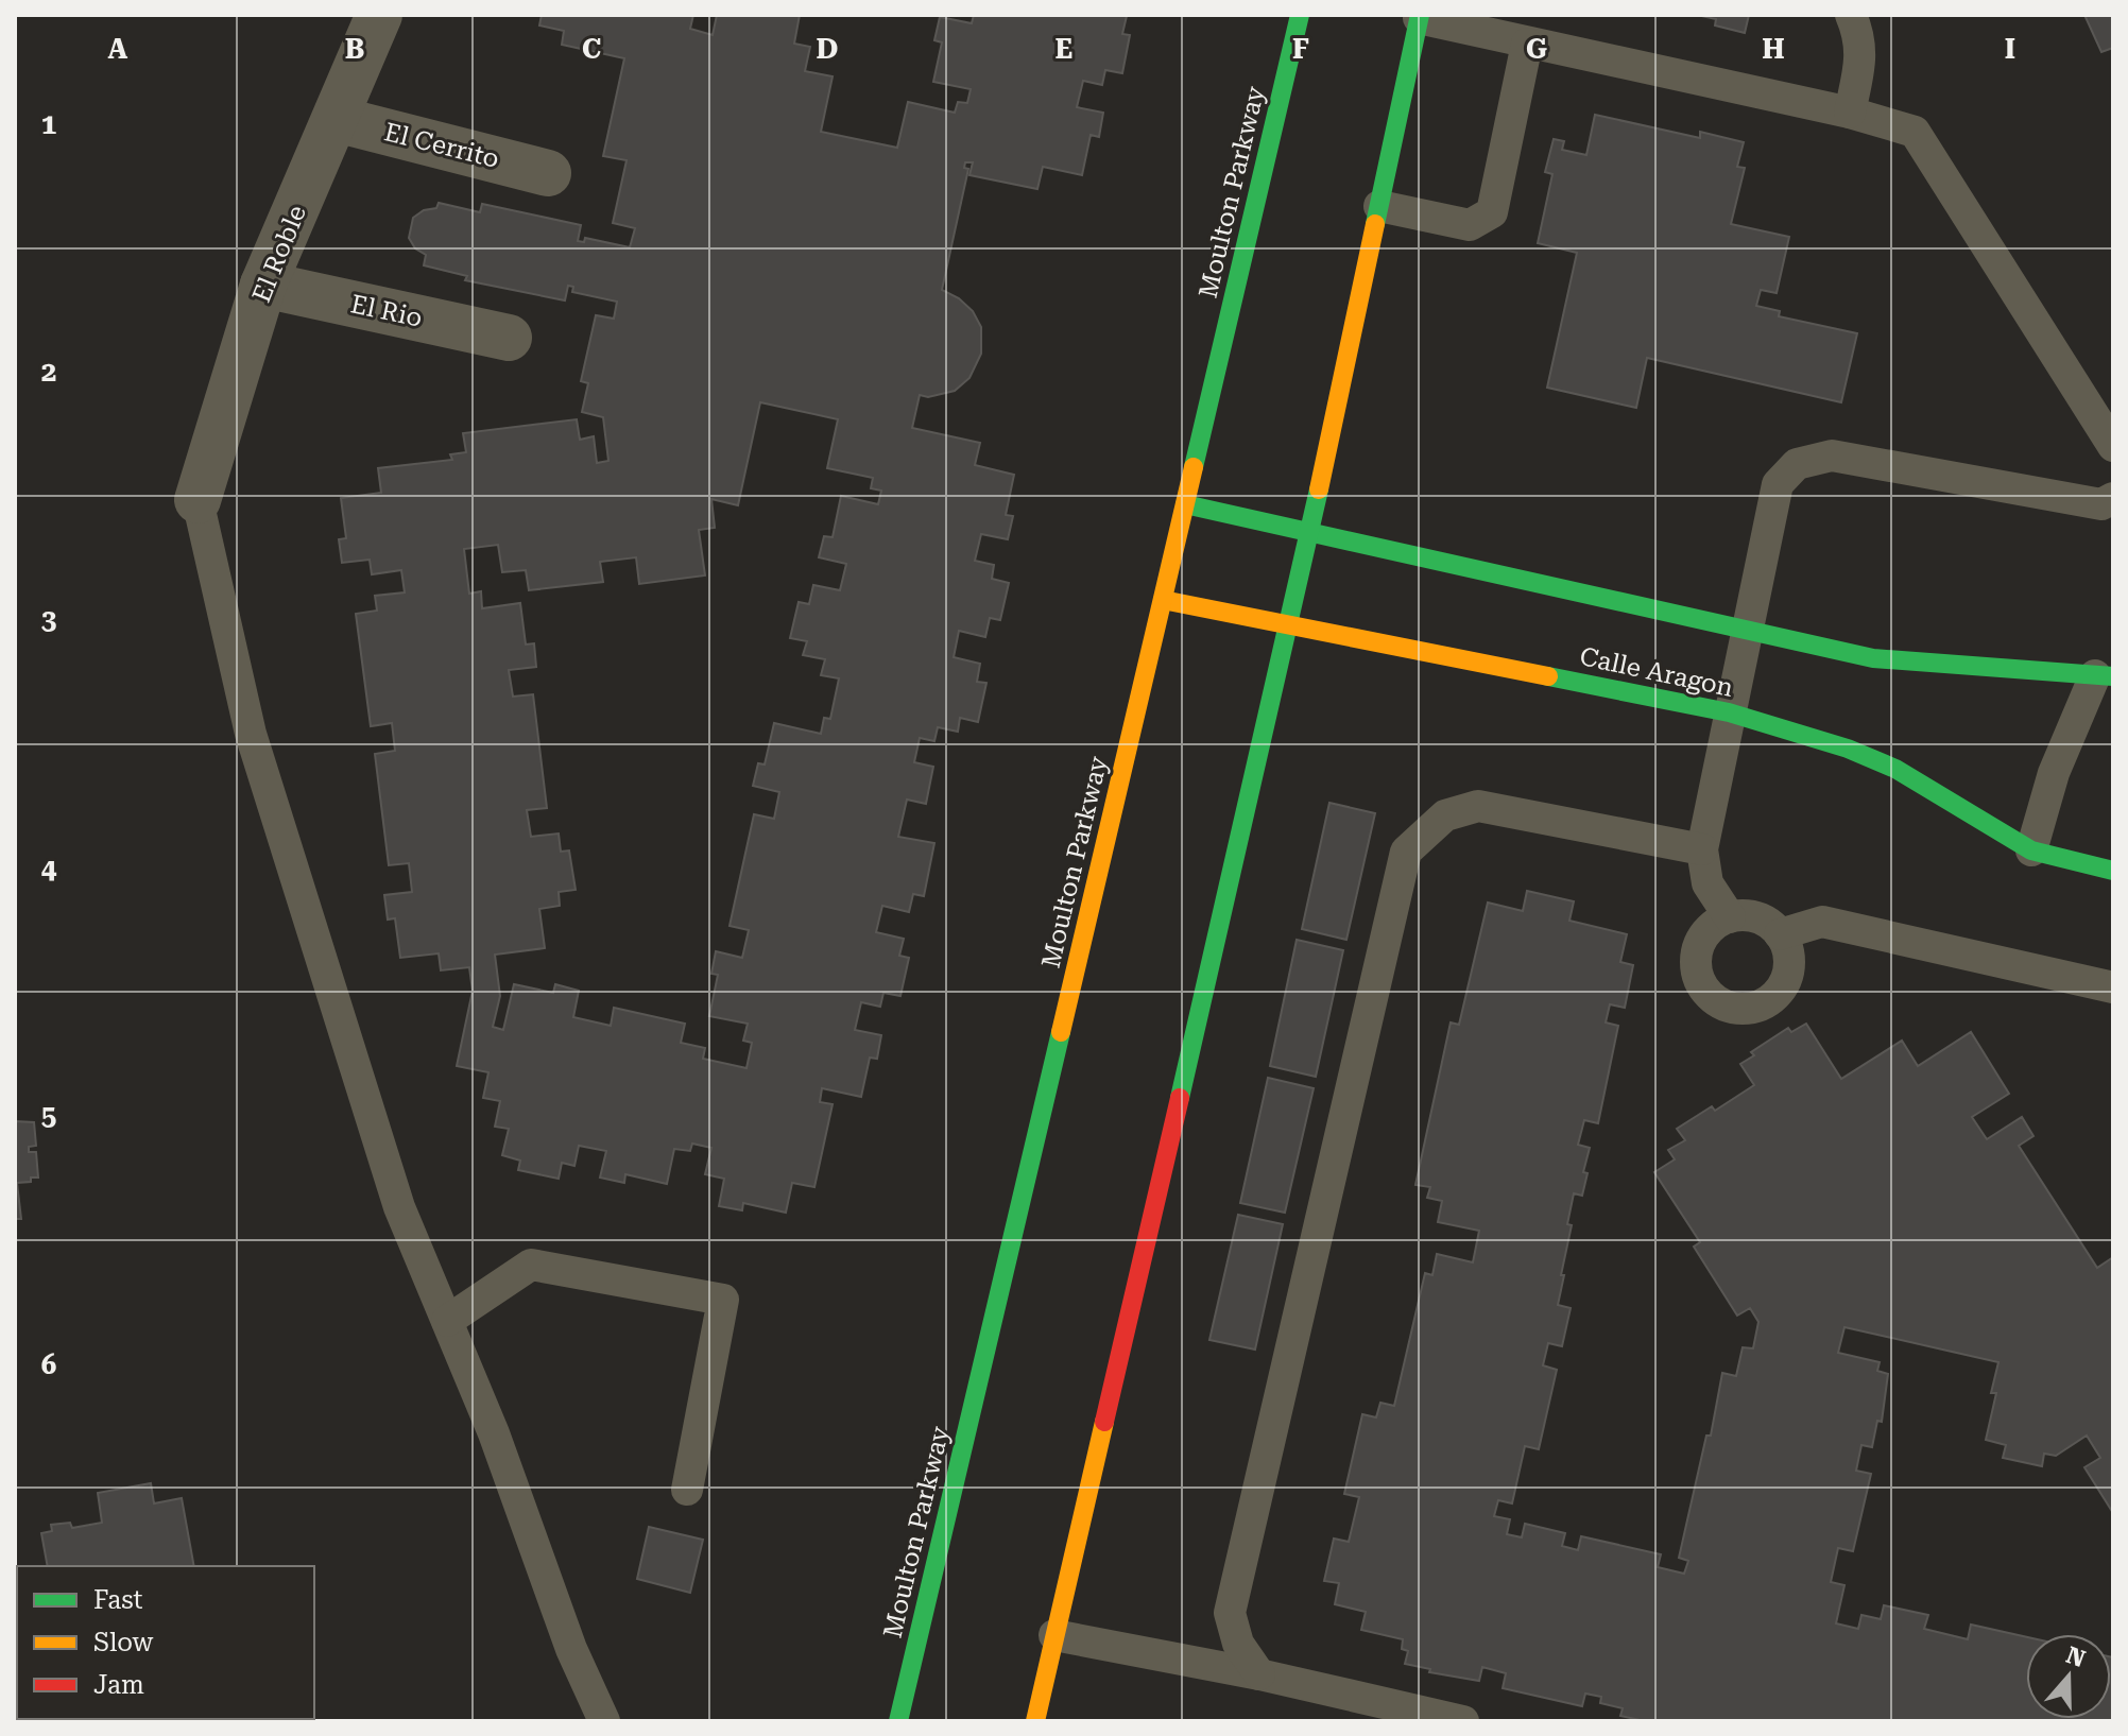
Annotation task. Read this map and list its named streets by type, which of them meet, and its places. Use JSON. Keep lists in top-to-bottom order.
{
  "streets": {
    "main road": ["Moulton Parkway", "Calle Aragon"],
    "street": ["El Cerrito", "El Roble", "El Rio"]
  },
  "crossings": [
    ["El Cerrito", "El Roble"],
    ["Moulton Parkway", "Calle Aragon"],
    ["El Roble", "El Rio"]
  ],
  "legend": ["Fast", "Slow", "Jam"],
  "north": "top",
  "grid": {
    "columns": [
      "A",
      "B",
      "C",
      "D",
      "E",
      "F",
      "G",
      "H",
      "I"
    ],
    "rows": [
      "1",
      "2",
      "3",
      "4",
      "5",
      "6"
    ]
  }
}
